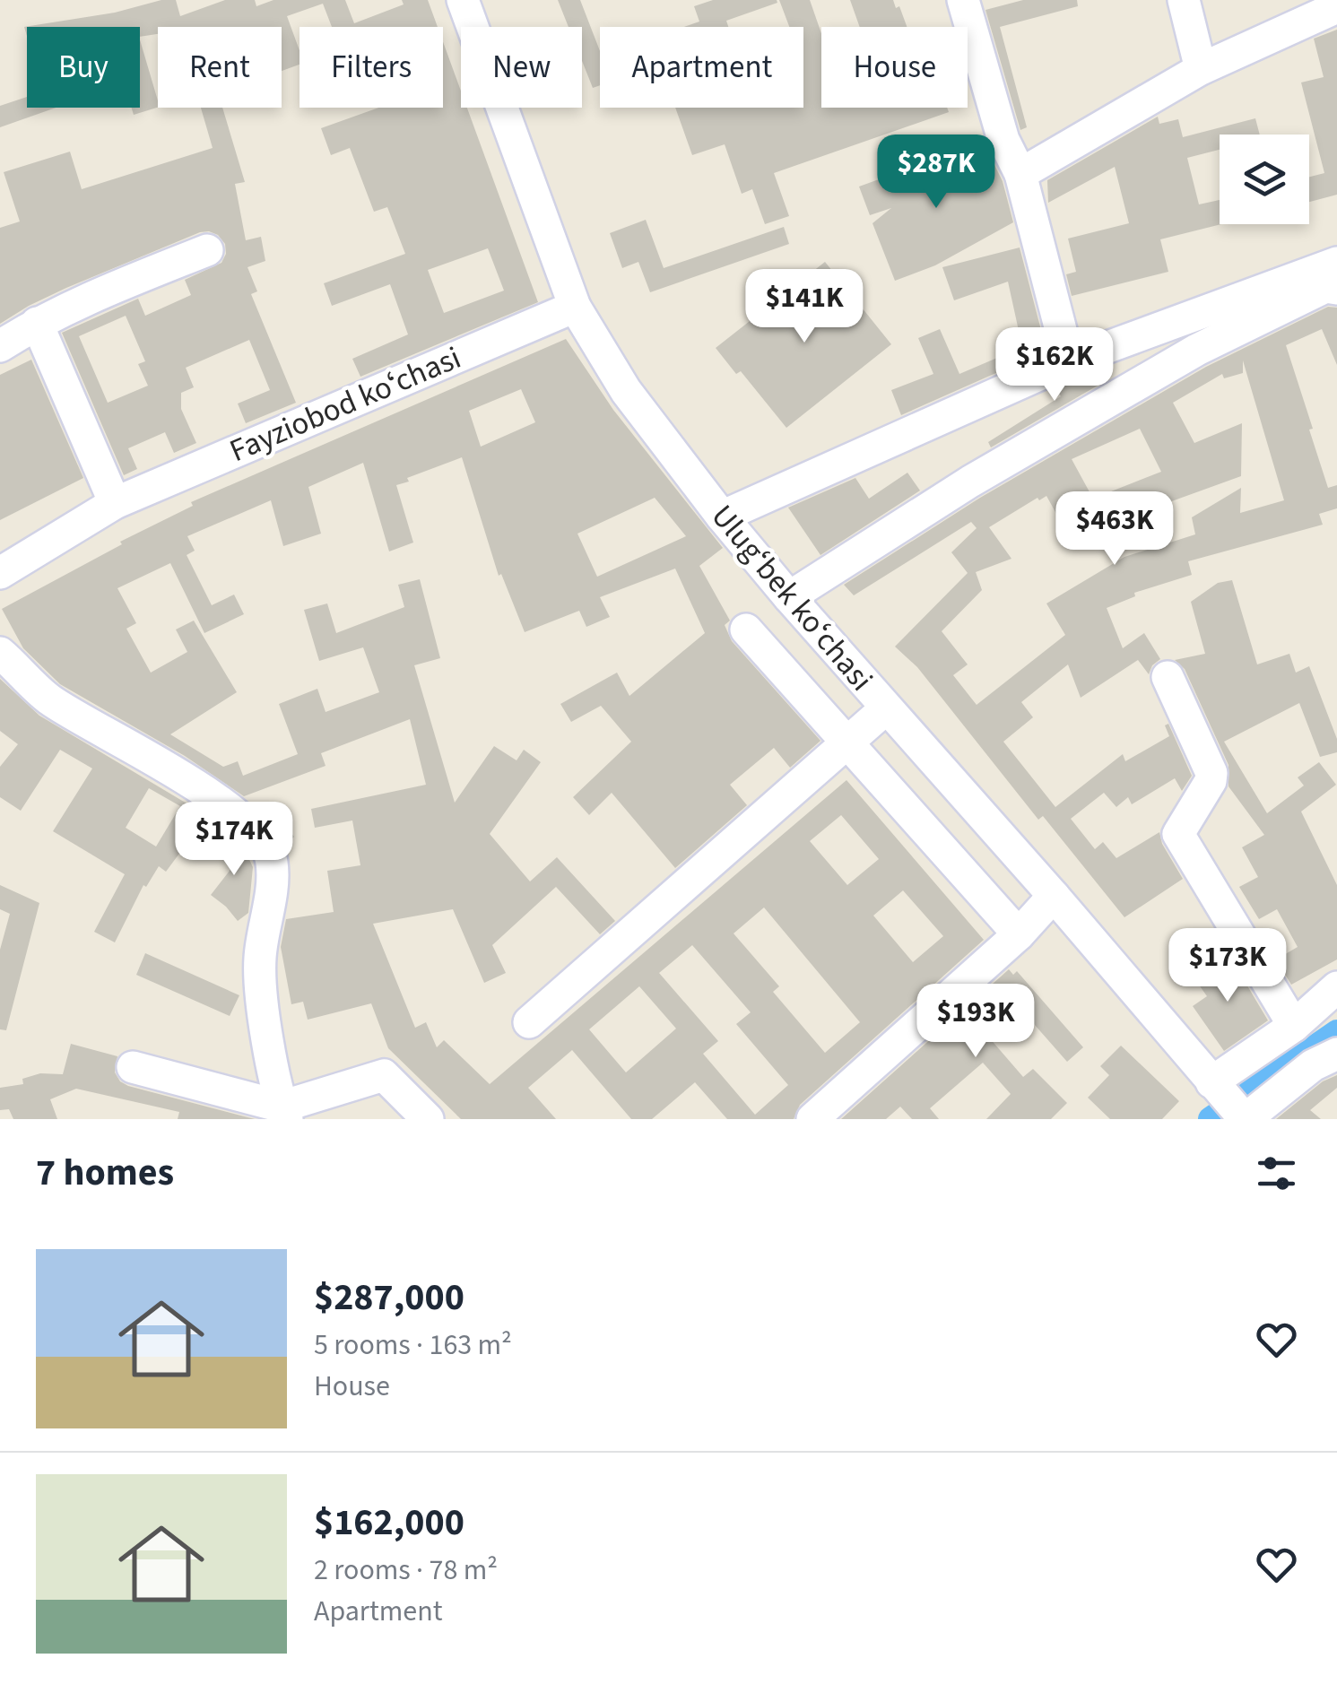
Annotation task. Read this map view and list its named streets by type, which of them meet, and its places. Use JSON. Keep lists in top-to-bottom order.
{
  "streets": {
    "street": ["Fayziobod koʻchasi", "Ulugʻbek koʻchasi"]
  },
  "crossings": [
    ["Fayziobod koʻchasi", "Ulugʻbek koʻchasi"]
  ],
  "page": {
    "chip": [
      "Buy",
      "Rent",
      "Filters",
      "New",
      "Apartment",
      "House"
    ],
    "price": [
      "$287K",
      "$141K",
      "$162K",
      "$463K",
      "$174K",
      "$173K",
      "$193K"
    ],
    "heading": "7 homes",
    "list": [
      {
        "name": "$287,000",
        "note": "5 rooms · 163 m² · House"
      },
      {
        "name": "$162,000",
        "note": "2 rooms · 78 m² · Apartment"
      }
    ]
  }
}
